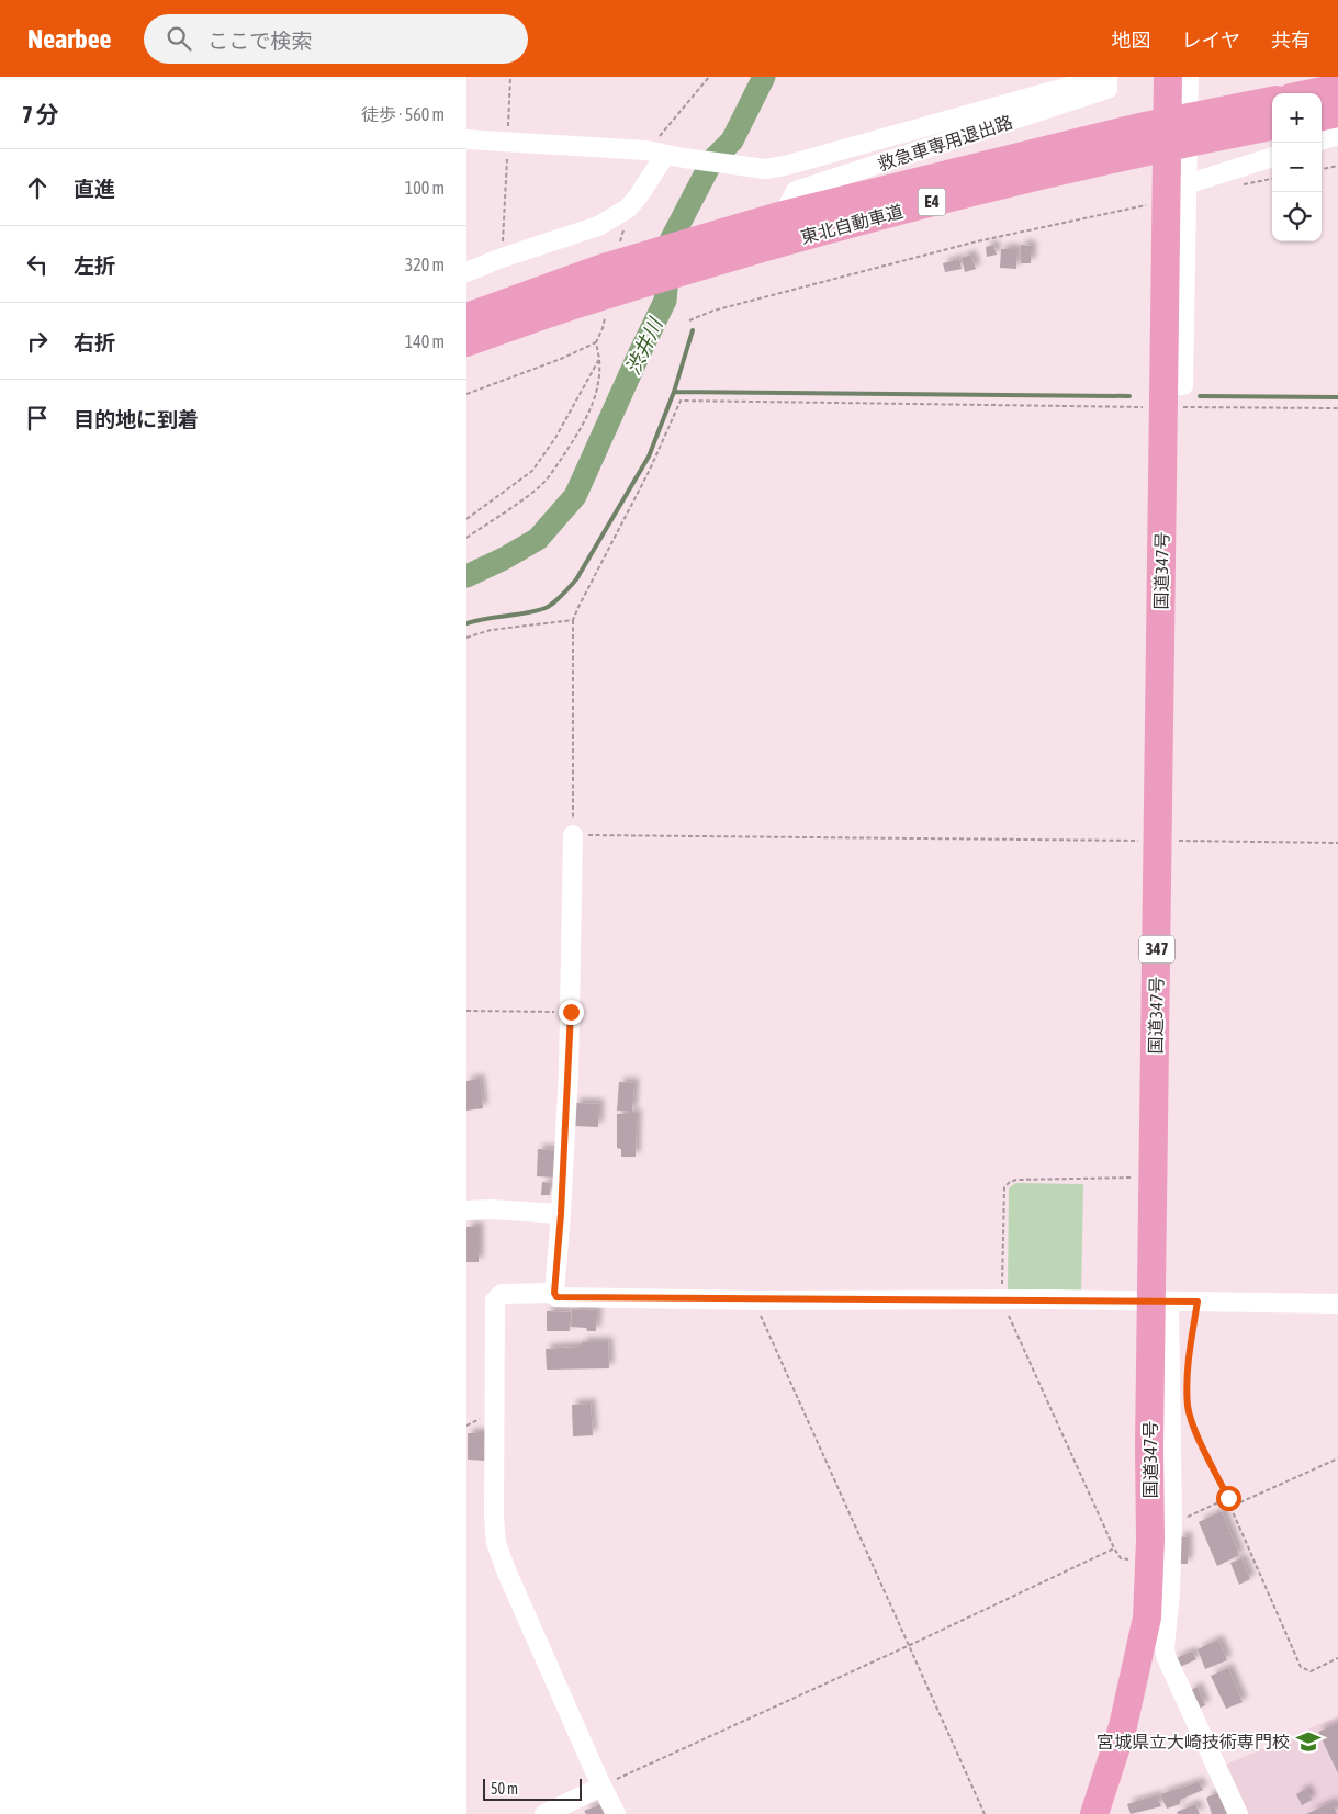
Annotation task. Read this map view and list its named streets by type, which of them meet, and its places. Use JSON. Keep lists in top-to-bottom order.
{
  "streets": {
    "highway": [
      "E4",
      "東北自動車道",
      "国道347号",
      "347"
    ],
    "street": ["救急車専用退出路"]
  },
  "crossings": [
    ["救急車専用退出路", "東北自動車道"]
  ],
  "water": ["渋井川"],
  "places": {
    "school or university": ["宮城県立大崎技術専門校"]
  },
  "scale_bar": "50 m",
  "page": {
    "header": "Nearbee",
    "search": "ここで検索",
    "nav": ["地図", "レイヤ", "共有"],
    "heading": ["7 分", "徒歩 · 560 m"],
    "map_buttons": ["+", "−"],
    "list": [
      ["直進", "100 m"],
      ["左折", "320 m"],
      ["右折", "140 m"],
      "目的地に到着"
    ],
    "scale": "50 m"
  }
}
